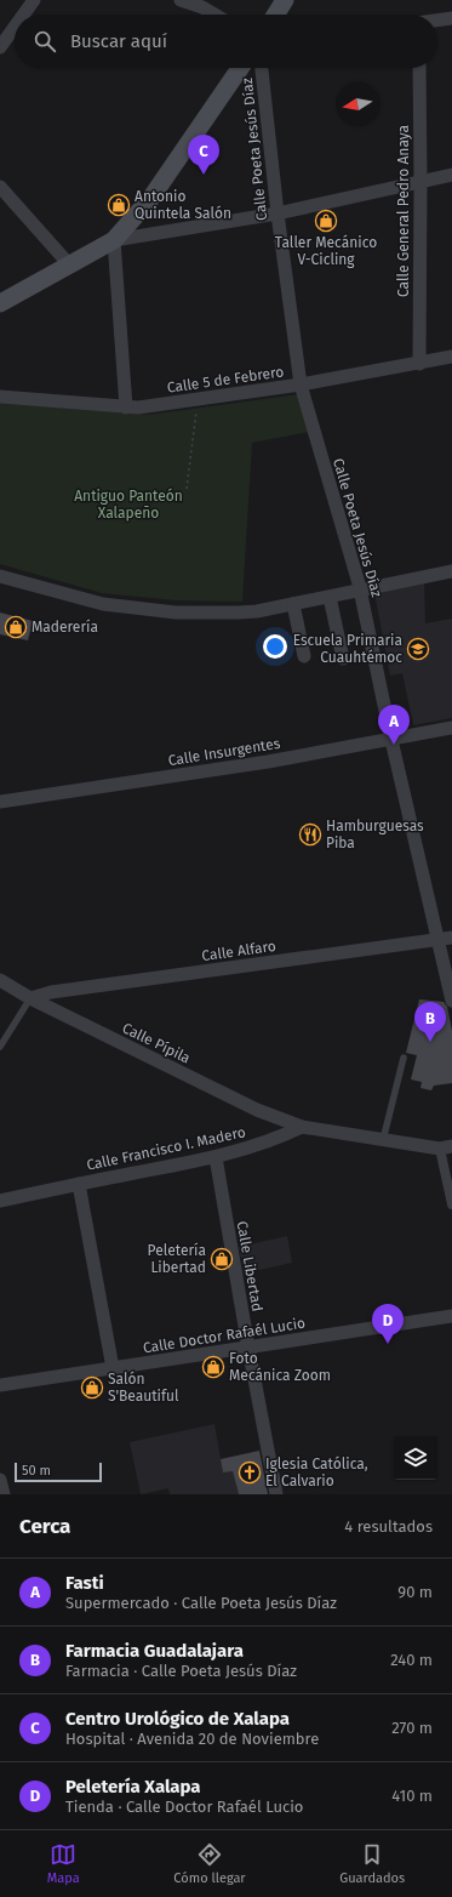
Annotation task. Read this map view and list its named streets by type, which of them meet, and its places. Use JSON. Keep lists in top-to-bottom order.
{
  "streets": {
    "street": [
      "Calle Poeta Jesús Díaz",
      "Calle General Pedro Anaya",
      "Calle 5 de Febrero",
      "Calle Insurgentes",
      "Calle Alfaro",
      "Calle Pípila",
      "Calle Francisco I. Madero",
      "Calle Libertad",
      "Calle Doctor Rafaél Lucio"
    ]
  },
  "crossings": [
    ["Calle Poeta Jesús Díaz", "Calle 5 de Febrero"],
    ["Calle Poeta Jesús Díaz", "Calle Insurgentes"],
    ["Calle Poeta Jesús Díaz", "Calle Alfaro"],
    ["Calle General Pedro Anaya", "Calle 5 de Febrero"],
    ["Calle Alfaro", "Calle Pípila"],
    ["Calle Pípila", "Calle Francisco I. Madero"],
    ["Calle Francisco I. Madero", "Calle Libertad"],
    ["Calle Libertad", "Calle Doctor Rafaél Lucio"]
  ],
  "parks": ["Antiguo Panteón Xalapeño"],
  "places": {
    "shop": [
      "Antonio Quintela Salón",
      "Taller Mecánico V-Cicling",
      "Maderería",
      "Peletería Libertad",
      "Foto Mecánica Zoom",
      "Salón S'Beautiful"
    ],
    "school or university": ["Escuela Primaria Cuauhtémoc"],
    "restaurant": ["Hamburguesas Piba"],
    "church": ["Iglesia Católica, El Calvario"]
  },
  "scale_bar": "50 m",
  "north": "left",
  "page": {
    "search": "Buscar aquí",
    "pins": [
      "C",
      "A",
      "B",
      "D"
    ],
    "scale": "50 m",
    "heading": ["Cerca", "4 resultados"],
    "list": [
      {
        "mark": "A",
        "name": "Fasti",
        "note": "Supermercado · Calle Poeta Jesús Díaz",
        "value": "90 m"
      },
      {
        "mark": "B",
        "name": "Farmacia Guadalajara",
        "note": "Farmacia · Calle Poeta Jesús Díaz",
        "value": "240 m"
      },
      {
        "mark": "C",
        "name": "Centro Urológico de Xalapa",
        "note": "Hospital · Avenida 20 de Noviembre",
        "value": "270 m"
      },
      {
        "mark": "D",
        "name": "Peletería Xalapa",
        "note": "Tienda · Calle Doctor Rafaél Lucio",
        "value": "410 m"
      }
    ],
    "nav": ["Mapa", "Cómo llegar", "Guardados"]
  }
}
